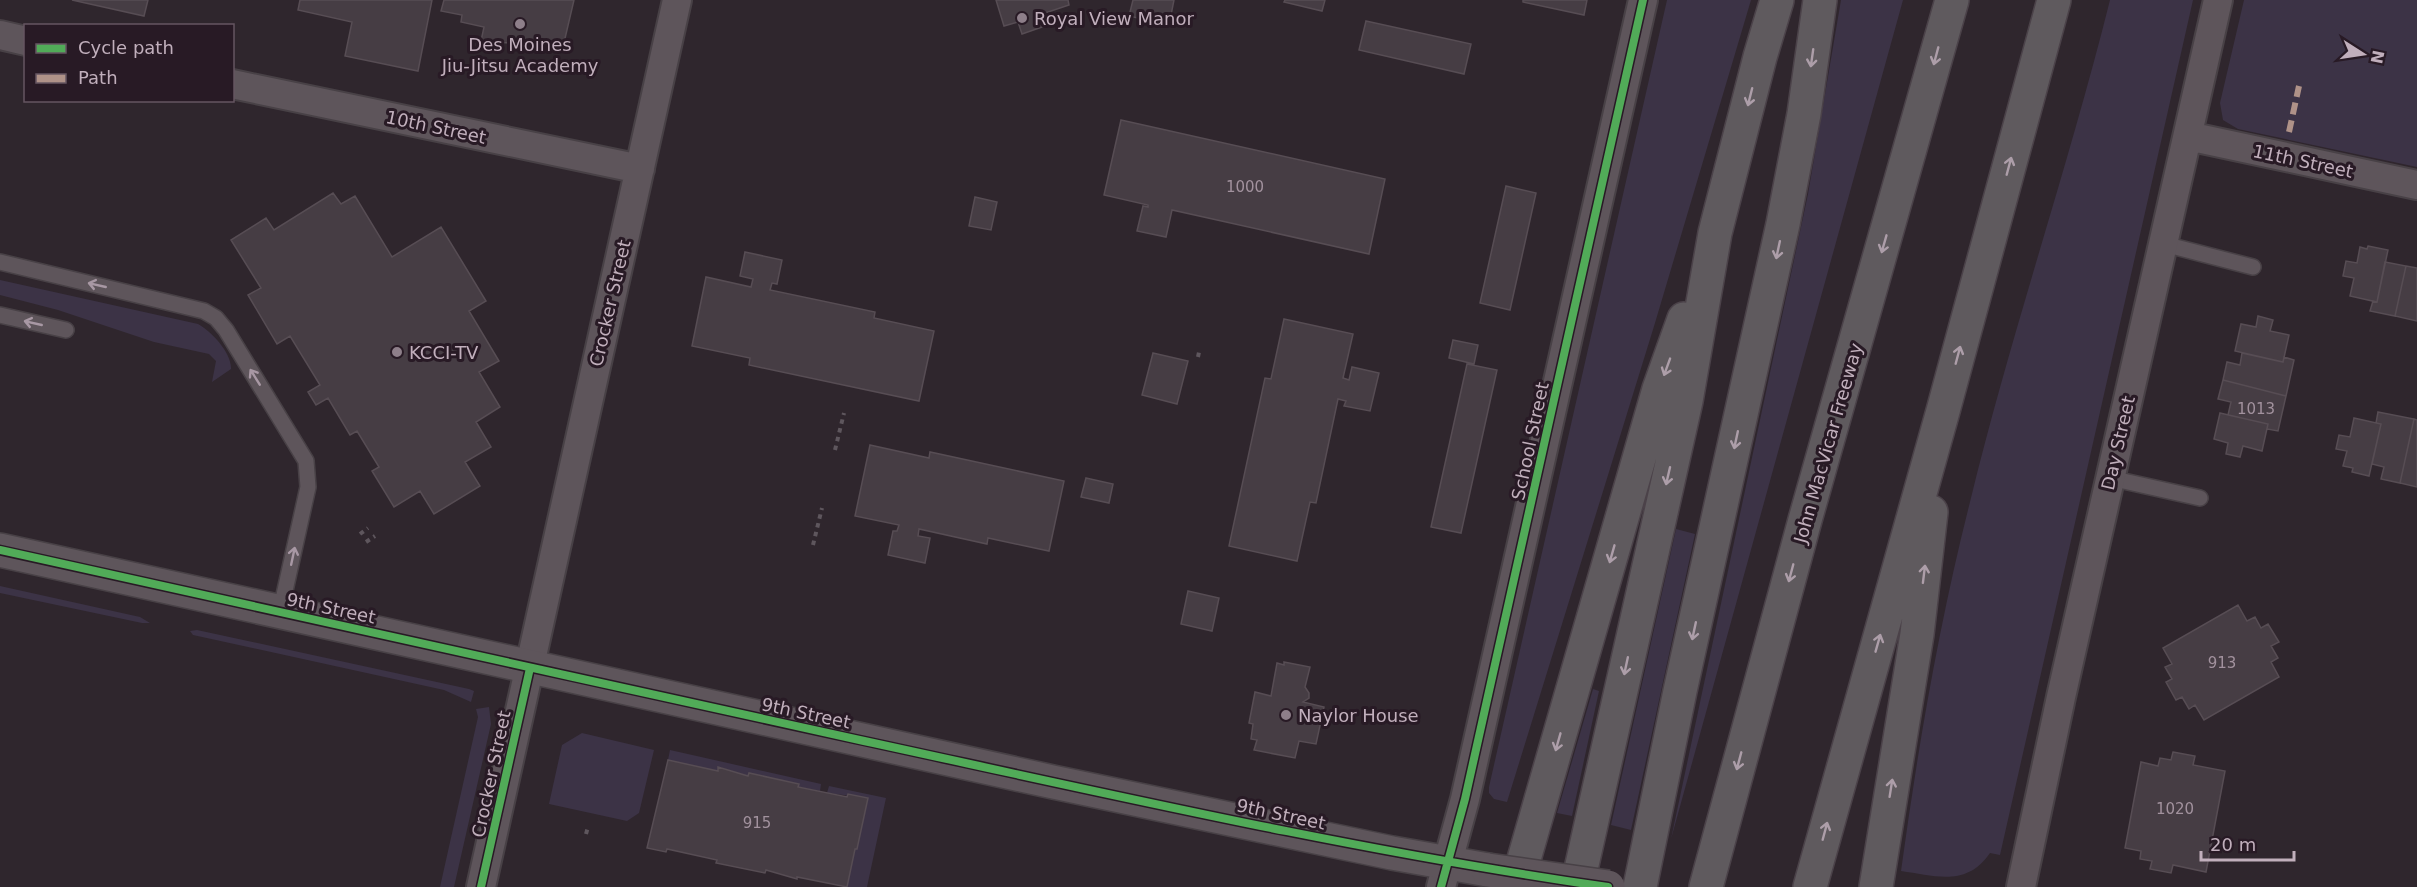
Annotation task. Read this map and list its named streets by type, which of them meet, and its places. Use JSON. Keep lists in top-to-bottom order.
{
  "streets": {
    "highway": ["John MacVicar Freeway"],
    "street": [
      "10th Street",
      "11th Street",
      "Crocker Street",
      "School Street",
      "Day Street",
      "9th Street"
    ]
  },
  "crossings": [
    ["10th Street", "Crocker Street"],
    ["11th Street", "Day Street"],
    ["Crocker Street", "9th Street"],
    ["School Street", "9th Street"]
  ],
  "places": [
    "Royal View Manor",
    "Des Moines Jiu-Jitsu Academy",
    "KCCI-TV",
    "Naylor House"
  ],
  "house_numbers": [
    "1000",
    "1013",
    "913",
    "1020",
    "915"
  ],
  "legend": ["Cycle path", "Path"],
  "scale_bar": "20 m",
  "north": "right"
}
